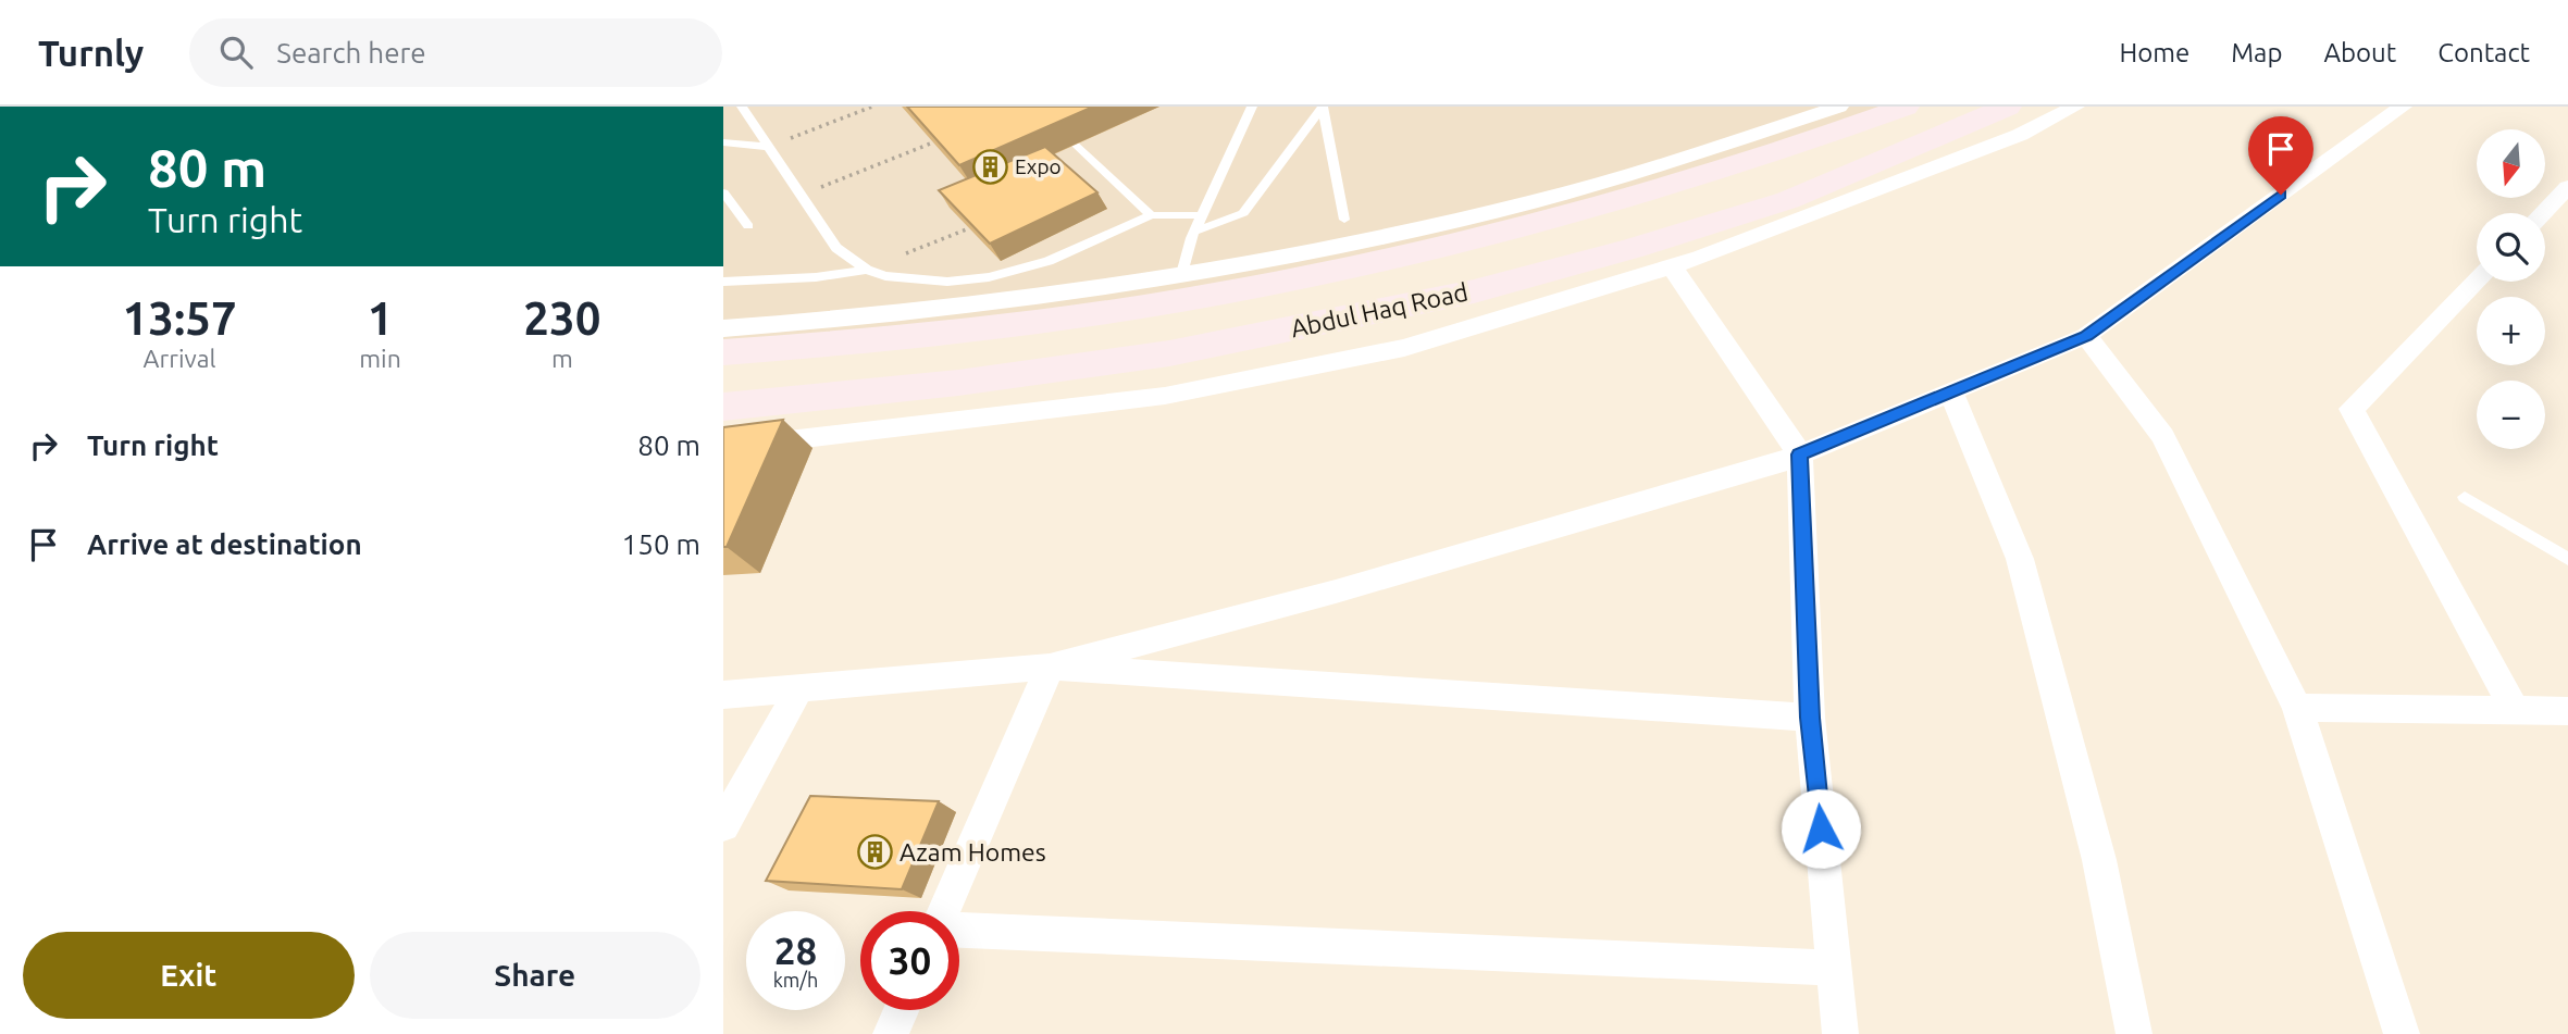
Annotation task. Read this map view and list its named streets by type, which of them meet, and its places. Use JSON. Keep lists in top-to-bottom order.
{
  "streets": {
    "main road": ["Abdul Haq Road"]
  },
  "places": {
    "building": ["Expo", "Azam Homes"]
  },
  "north": "bottom",
  "page": {
    "header": "Turnly",
    "search": "Search here",
    "nav": [
      "Home",
      "Map",
      "About",
      "Contact"
    ],
    "turn": ["80 m", "Turn right"],
    "map_buttons": ["+", "−"],
    "eta": [
      "13:57",
      "Arrival",
      "1",
      "min",
      "230",
      "m"
    ],
    "list": [
      {
        "name": "Turn right",
        "value": "80 m"
      },
      {
        "name": "Arrive at destination",
        "value": "150 m"
      }
    ],
    "speed": "28 km/h",
    "limit": "30",
    "buttons": ["Exit", "Share"]
  }
}
